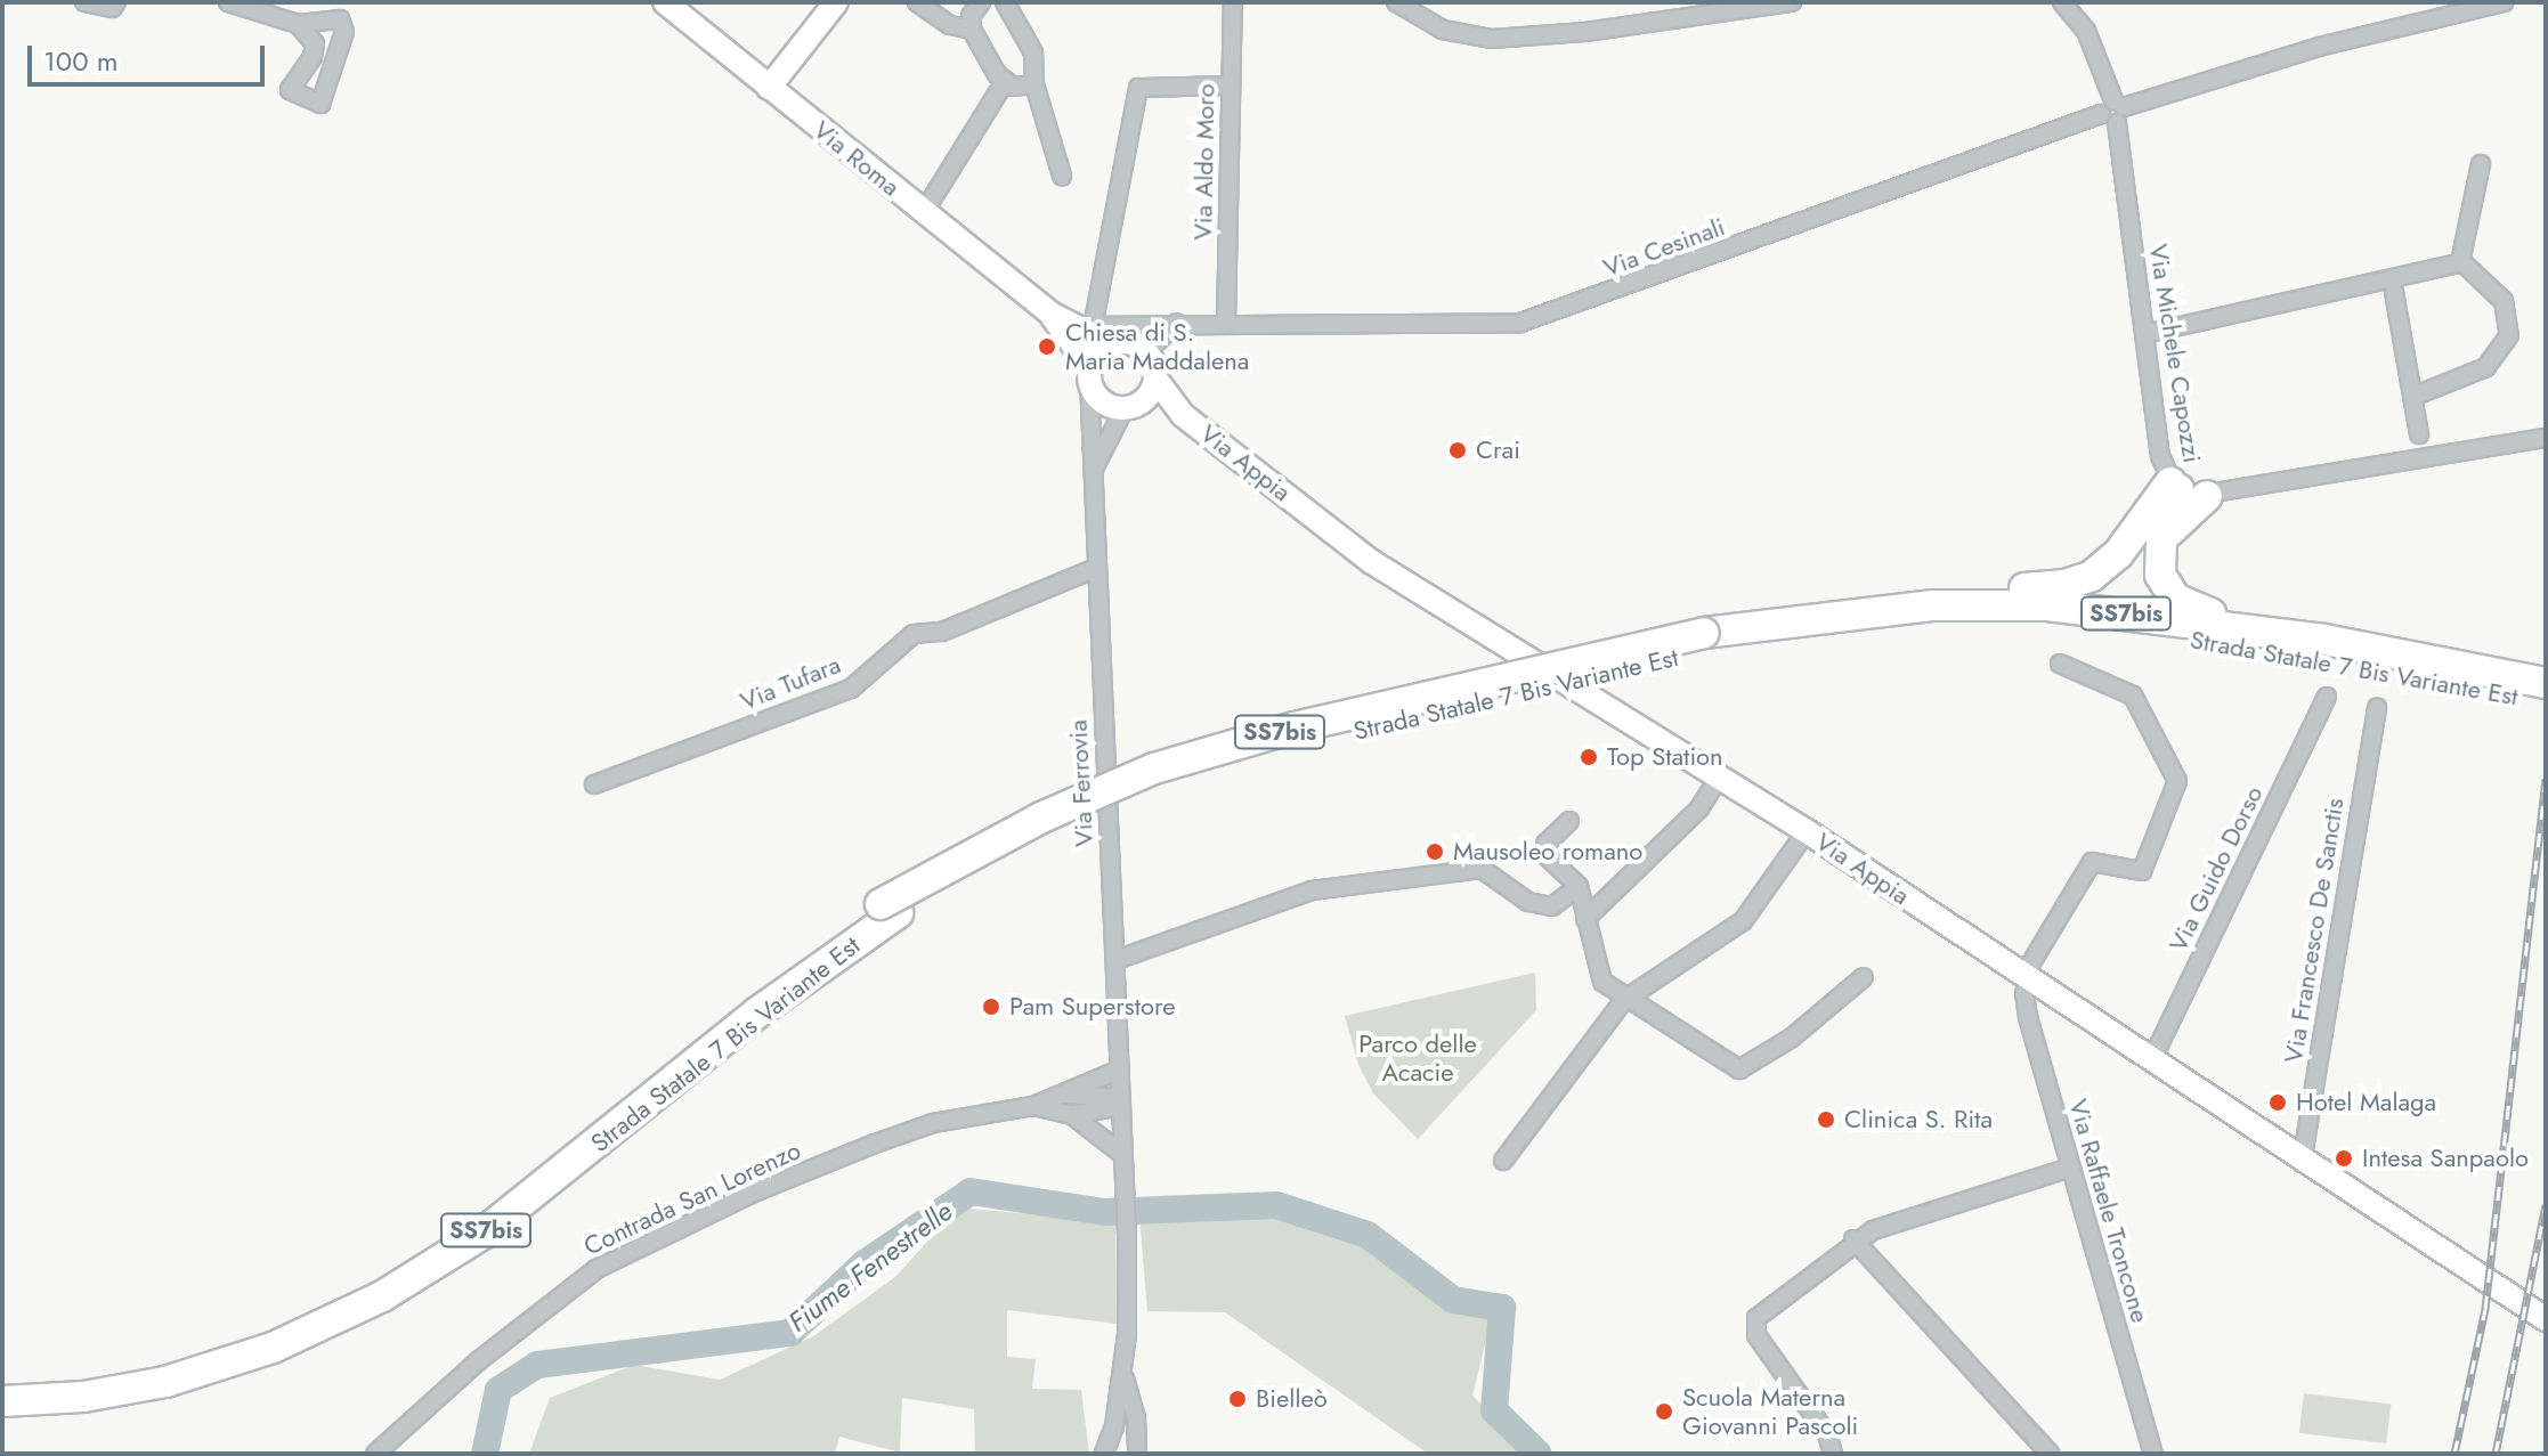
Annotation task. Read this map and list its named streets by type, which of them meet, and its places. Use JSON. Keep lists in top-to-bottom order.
{
  "streets": {
    "highway": ["SS7bis", "Strada Statale 7 Bis Variante Est"],
    "street": [
      "Via Roma",
      "Via Aldo Moro",
      "Via Cesinali",
      "Via Michele Capozzi",
      "Via Appia",
      "Via Tufara",
      "Via Ferrovia",
      "Via Guido Dorso",
      "Via Francesco De Sanctis",
      "Contrada San Lorenzo",
      "Via Raffaele Troncone"
    ]
  },
  "crossings": [
    ["Via Roma", "Via Cesinali"],
    ["Via Roma", "Via Appia"],
    ["Via Roma", "Via Ferrovia"],
    ["Via Aldo Moro", "Via Cesinali"],
    ["Via Cesinali", "Via Michele Capozzi"],
    ["Via Cesinali", "Via Appia"],
    ["Via Cesinali", "Via Ferrovia"],
    ["Via Appia", "Via Ferrovia"],
    ["Via Appia", "Via Guido Dorso"],
    ["Via Appia", "Via Francesco De Sanctis"],
    ["Via Appia", "Via Raffaele Troncone"],
    ["Via Tufara", "Via Ferrovia"],
    ["Via Ferrovia", "Contrada San Lorenzo"]
  ],
  "water": ["Fiume Fenestrelle"],
  "parks": ["Parco delle Acacie"],
  "places": [
    "Chiesa di S. Maria Maddalena",
    "Crai",
    "Top Station",
    "Mausoleo romano",
    "Pam Superstore",
    "Hotel Malaga",
    "Clinica S. Rita",
    "Intesa Sanpaolo",
    "Bielleò",
    "Scuola Materna Giovanni Pascoli"
  ],
  "scale_bar": "100 m"
}
